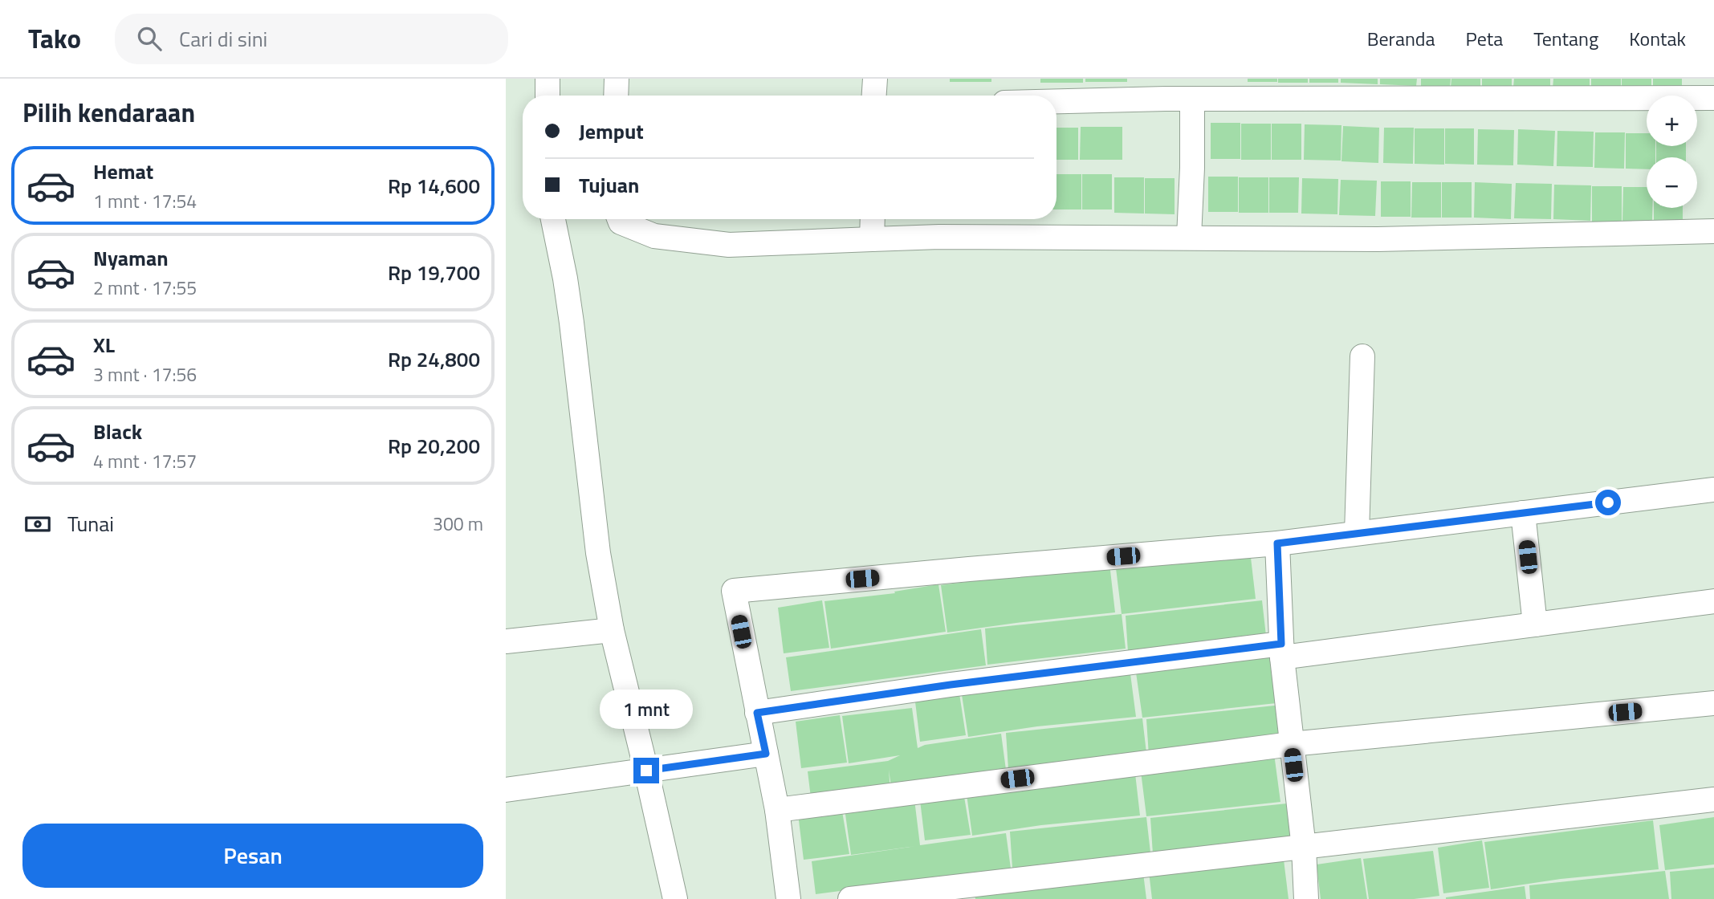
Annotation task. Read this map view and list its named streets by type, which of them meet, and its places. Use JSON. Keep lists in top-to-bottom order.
{
  "page": {
    "header": "Tako",
    "search": "Cari di sini",
    "nav": [
      "Beranda",
      "Peta",
      "Tentang",
      "Kontak"
    ],
    "heading": "Pilih kendaraan",
    "map_buttons": ["+", "−"],
    "banner": ["Jemput", "Tujuan"],
    "list": [
      {
        "name": "Hemat",
        "note": "1 mnt · 17:54",
        "value": "Rp 14,600"
      },
      {
        "name": "Nyaman",
        "note": "2 mnt · 17:55",
        "value": "Rp 19,700"
      },
      {
        "name": "XL",
        "note": "3 mnt · 17:56",
        "value": "Rp 24,800"
      },
      {
        "name": "Black",
        "note": "4 mnt · 17:57",
        "value": "Rp 20,200"
      }
    ],
    "pay": ["Tunai", "300 m"],
    "bubble": "1 mnt",
    "buttons": "Pesan"
  }
}
